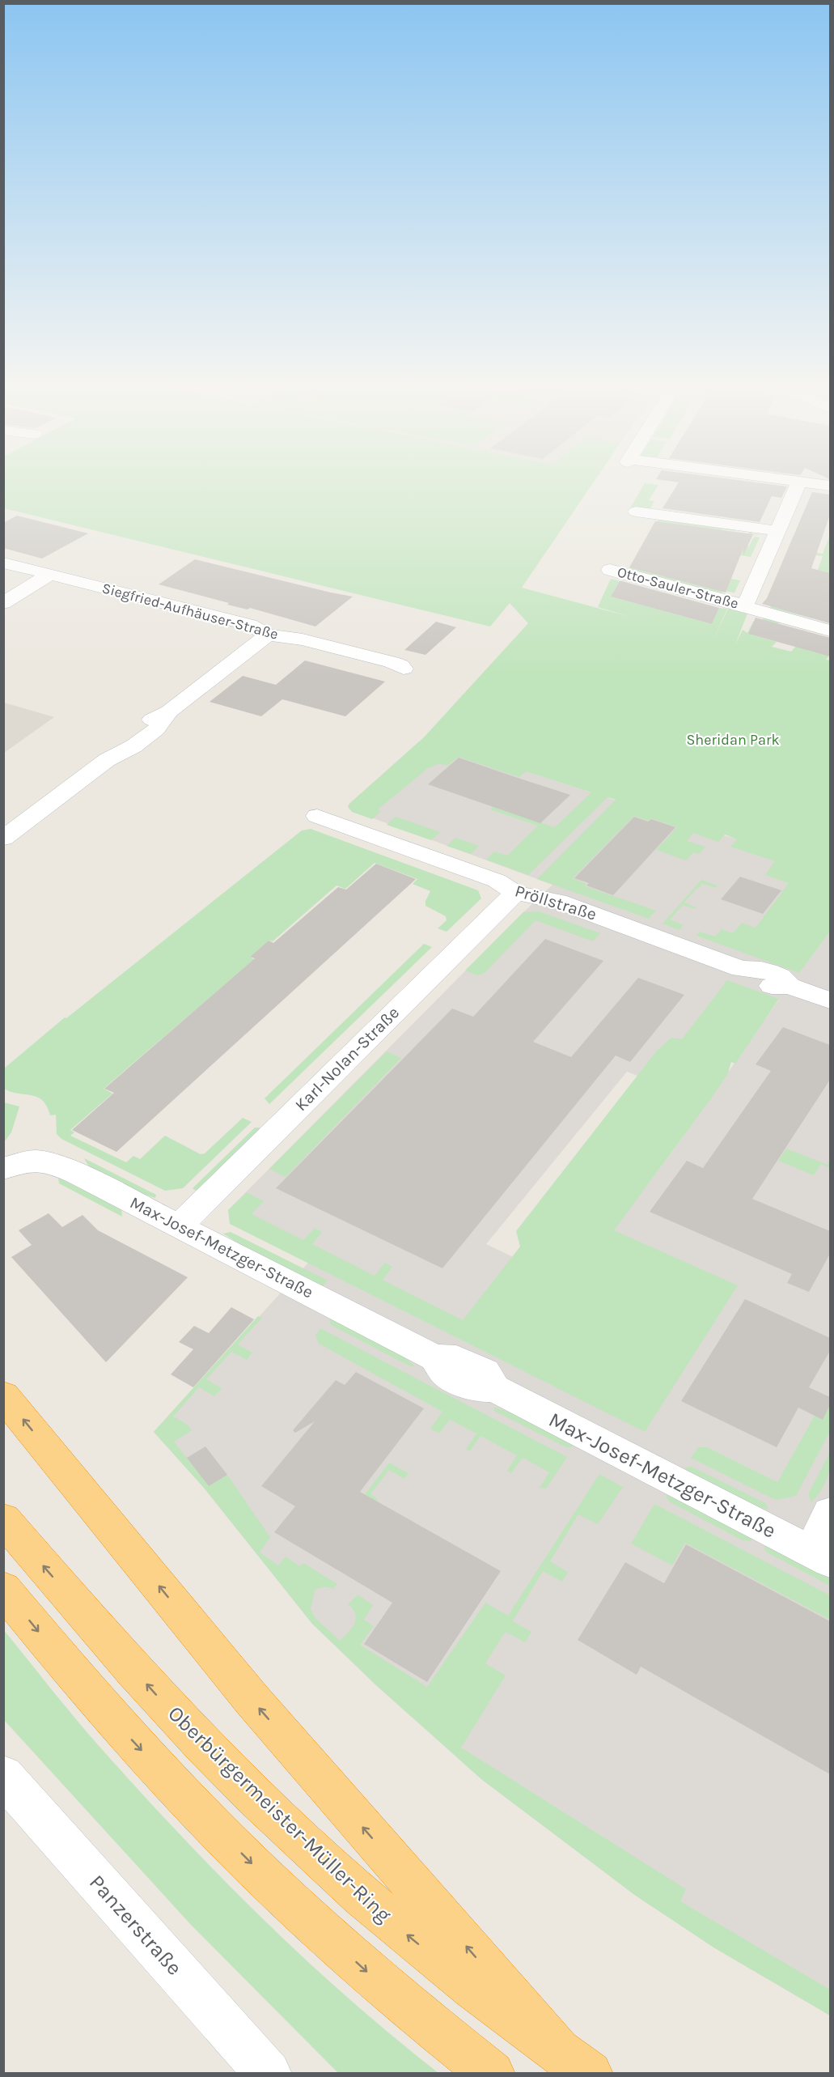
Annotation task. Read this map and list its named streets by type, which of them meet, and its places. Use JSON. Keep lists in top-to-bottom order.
{
  "streets": {
    "highway": ["Oberbürgermeister-Müller-Ring"],
    "street": [
      "Otto-Sauler-Straße",
      "Siegfried-Aufhäuser-Straße",
      "Pröllstraße",
      "Karl-Nolan-Straße",
      "Max-Josef-Metzger-Straße",
      "Panzerstraße"
    ]
  },
  "crossings": [
    ["Pröllstraße", "Karl-Nolan-Straße"],
    ["Karl-Nolan-Straße", "Max-Josef-Metzger-Straße"]
  ],
  "parks": ["Sheridan Park"]
}
